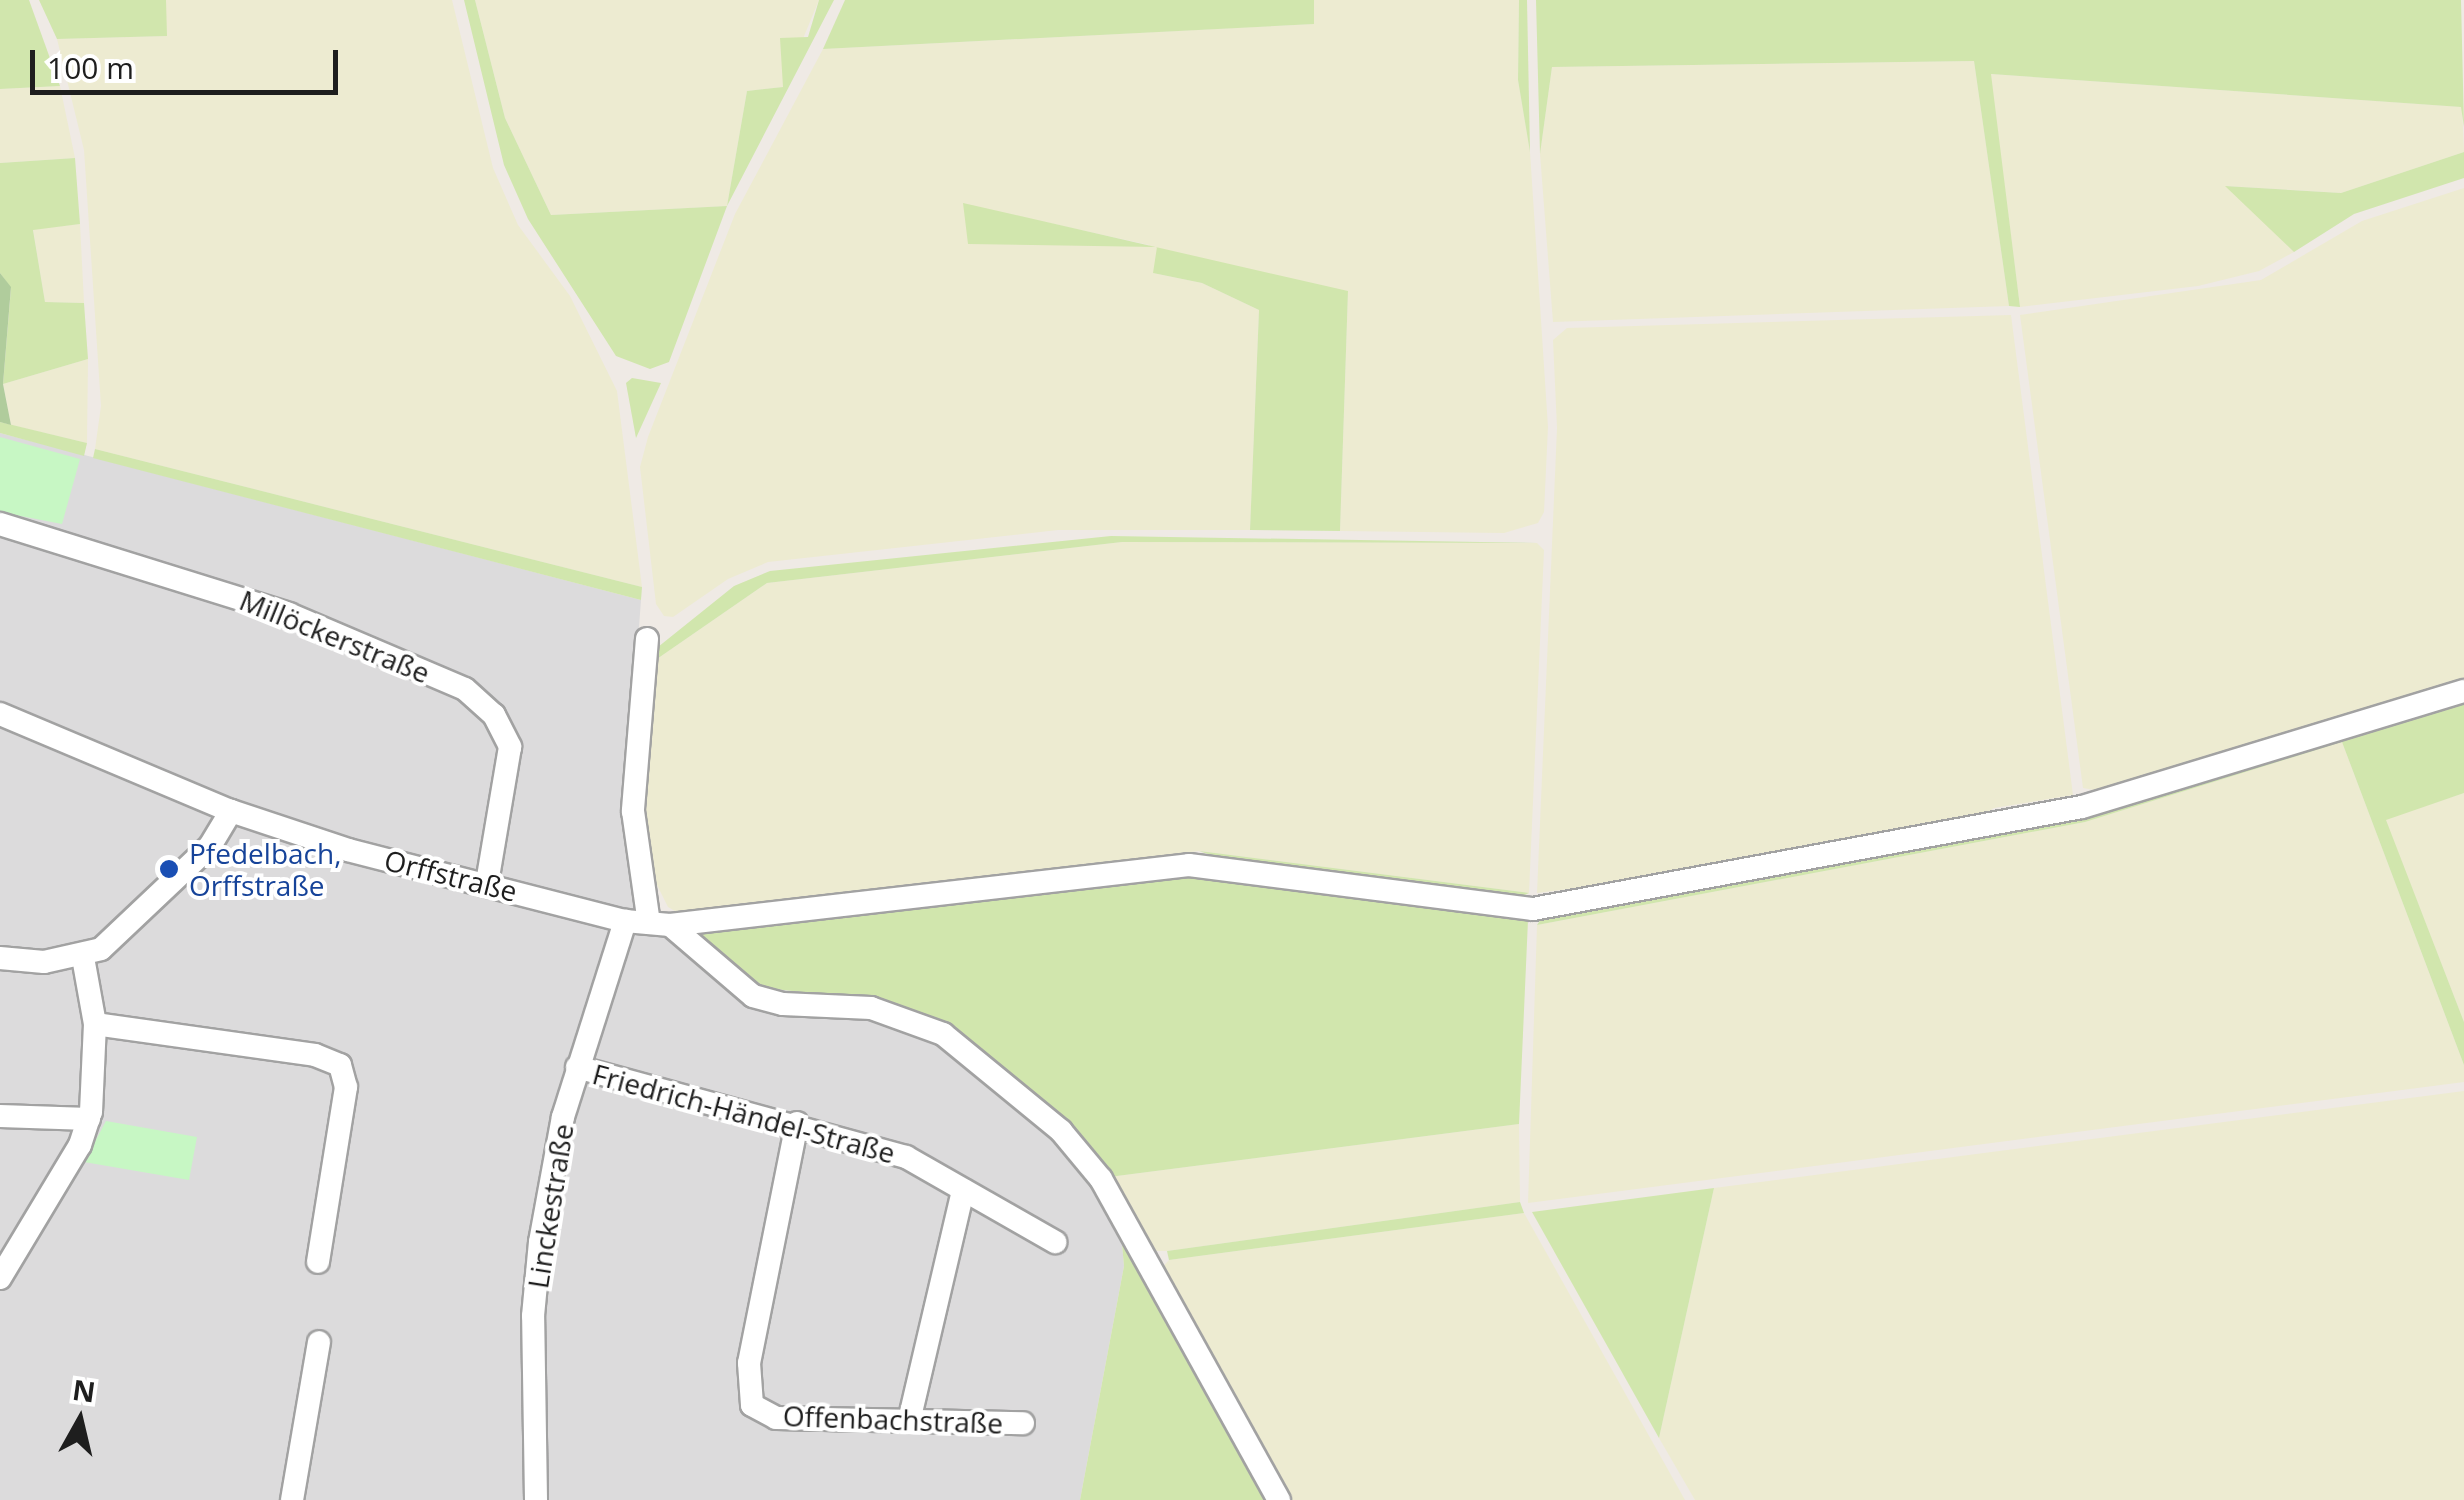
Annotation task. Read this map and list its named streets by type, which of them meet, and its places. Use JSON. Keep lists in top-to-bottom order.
{
  "streets": {
    "street": [
      "Millöckerstraße",
      "Orffstraße",
      "Friedrich-Händel-Straße",
      "Linckestraße",
      "Offenbachstraße"
    ]
  },
  "crossings": [
    ["Millöckerstraße", "Orffstraße"],
    ["Orffstraße", "Linckestraße"],
    ["Friedrich-Händel-Straße", "Linckestraße"],
    ["Friedrich-Händel-Straße", "Offenbachstraße"]
  ],
  "places": ["Pfedelbach, Orffstraße"],
  "scale_bar": "100 m",
  "north": "top"
}
